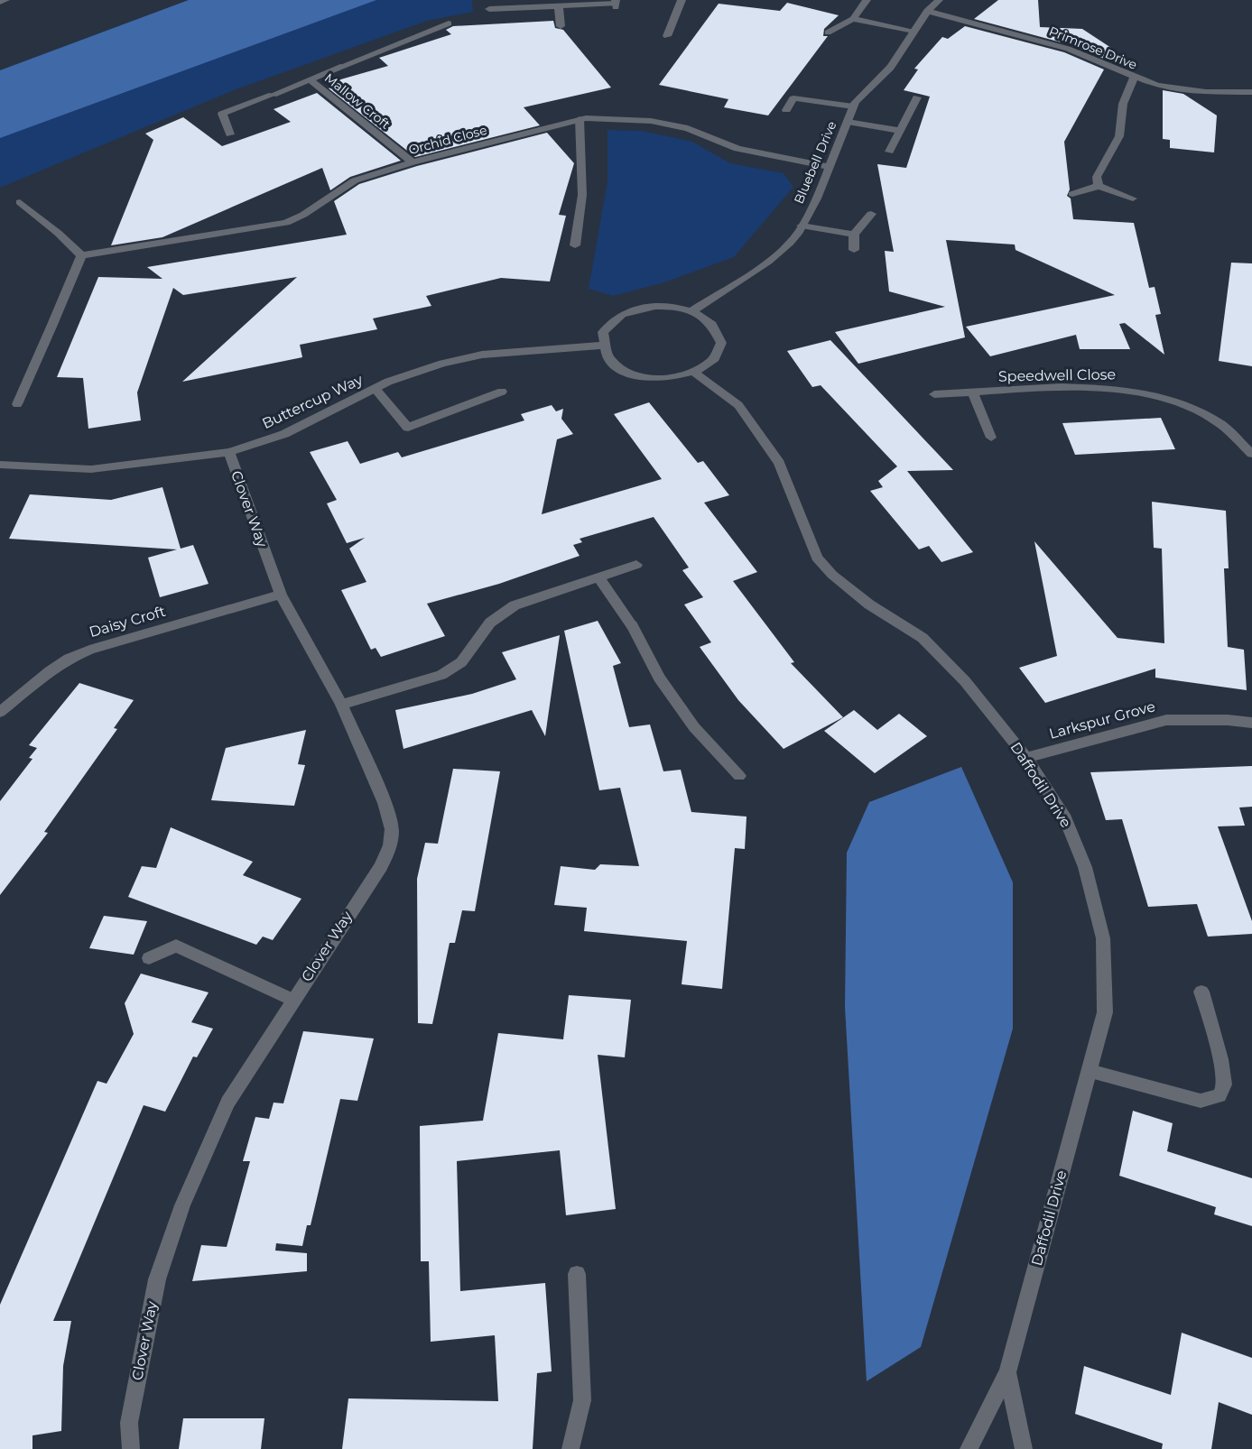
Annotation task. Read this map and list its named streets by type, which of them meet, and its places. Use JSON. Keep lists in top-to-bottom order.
{
  "streets": {
    "street": [
      "Primrose Drive",
      "Mallow Croft",
      "Orchid Close",
      "Bluebell Drive",
      "Speedwell Close",
      "Buttercup Way",
      "Clover Way",
      "Daisy Croft",
      "Larkspur Grove",
      "Daffodil Drive"
    ]
  },
  "crossings": [
    ["Primrose Drive", "Bluebell Drive"],
    ["Mallow Croft", "Orchid Close"],
    ["Orchid Close", "Bluebell Drive"],
    ["Bluebell Drive", "Buttercup Way"],
    ["Bluebell Drive", "Daffodil Drive"],
    ["Buttercup Way", "Clover Way"],
    ["Buttercup Way", "Daffodil Drive"],
    ["Clover Way", "Daisy Croft"],
    ["Larkspur Grove", "Daffodil Drive"]
  ]
}
